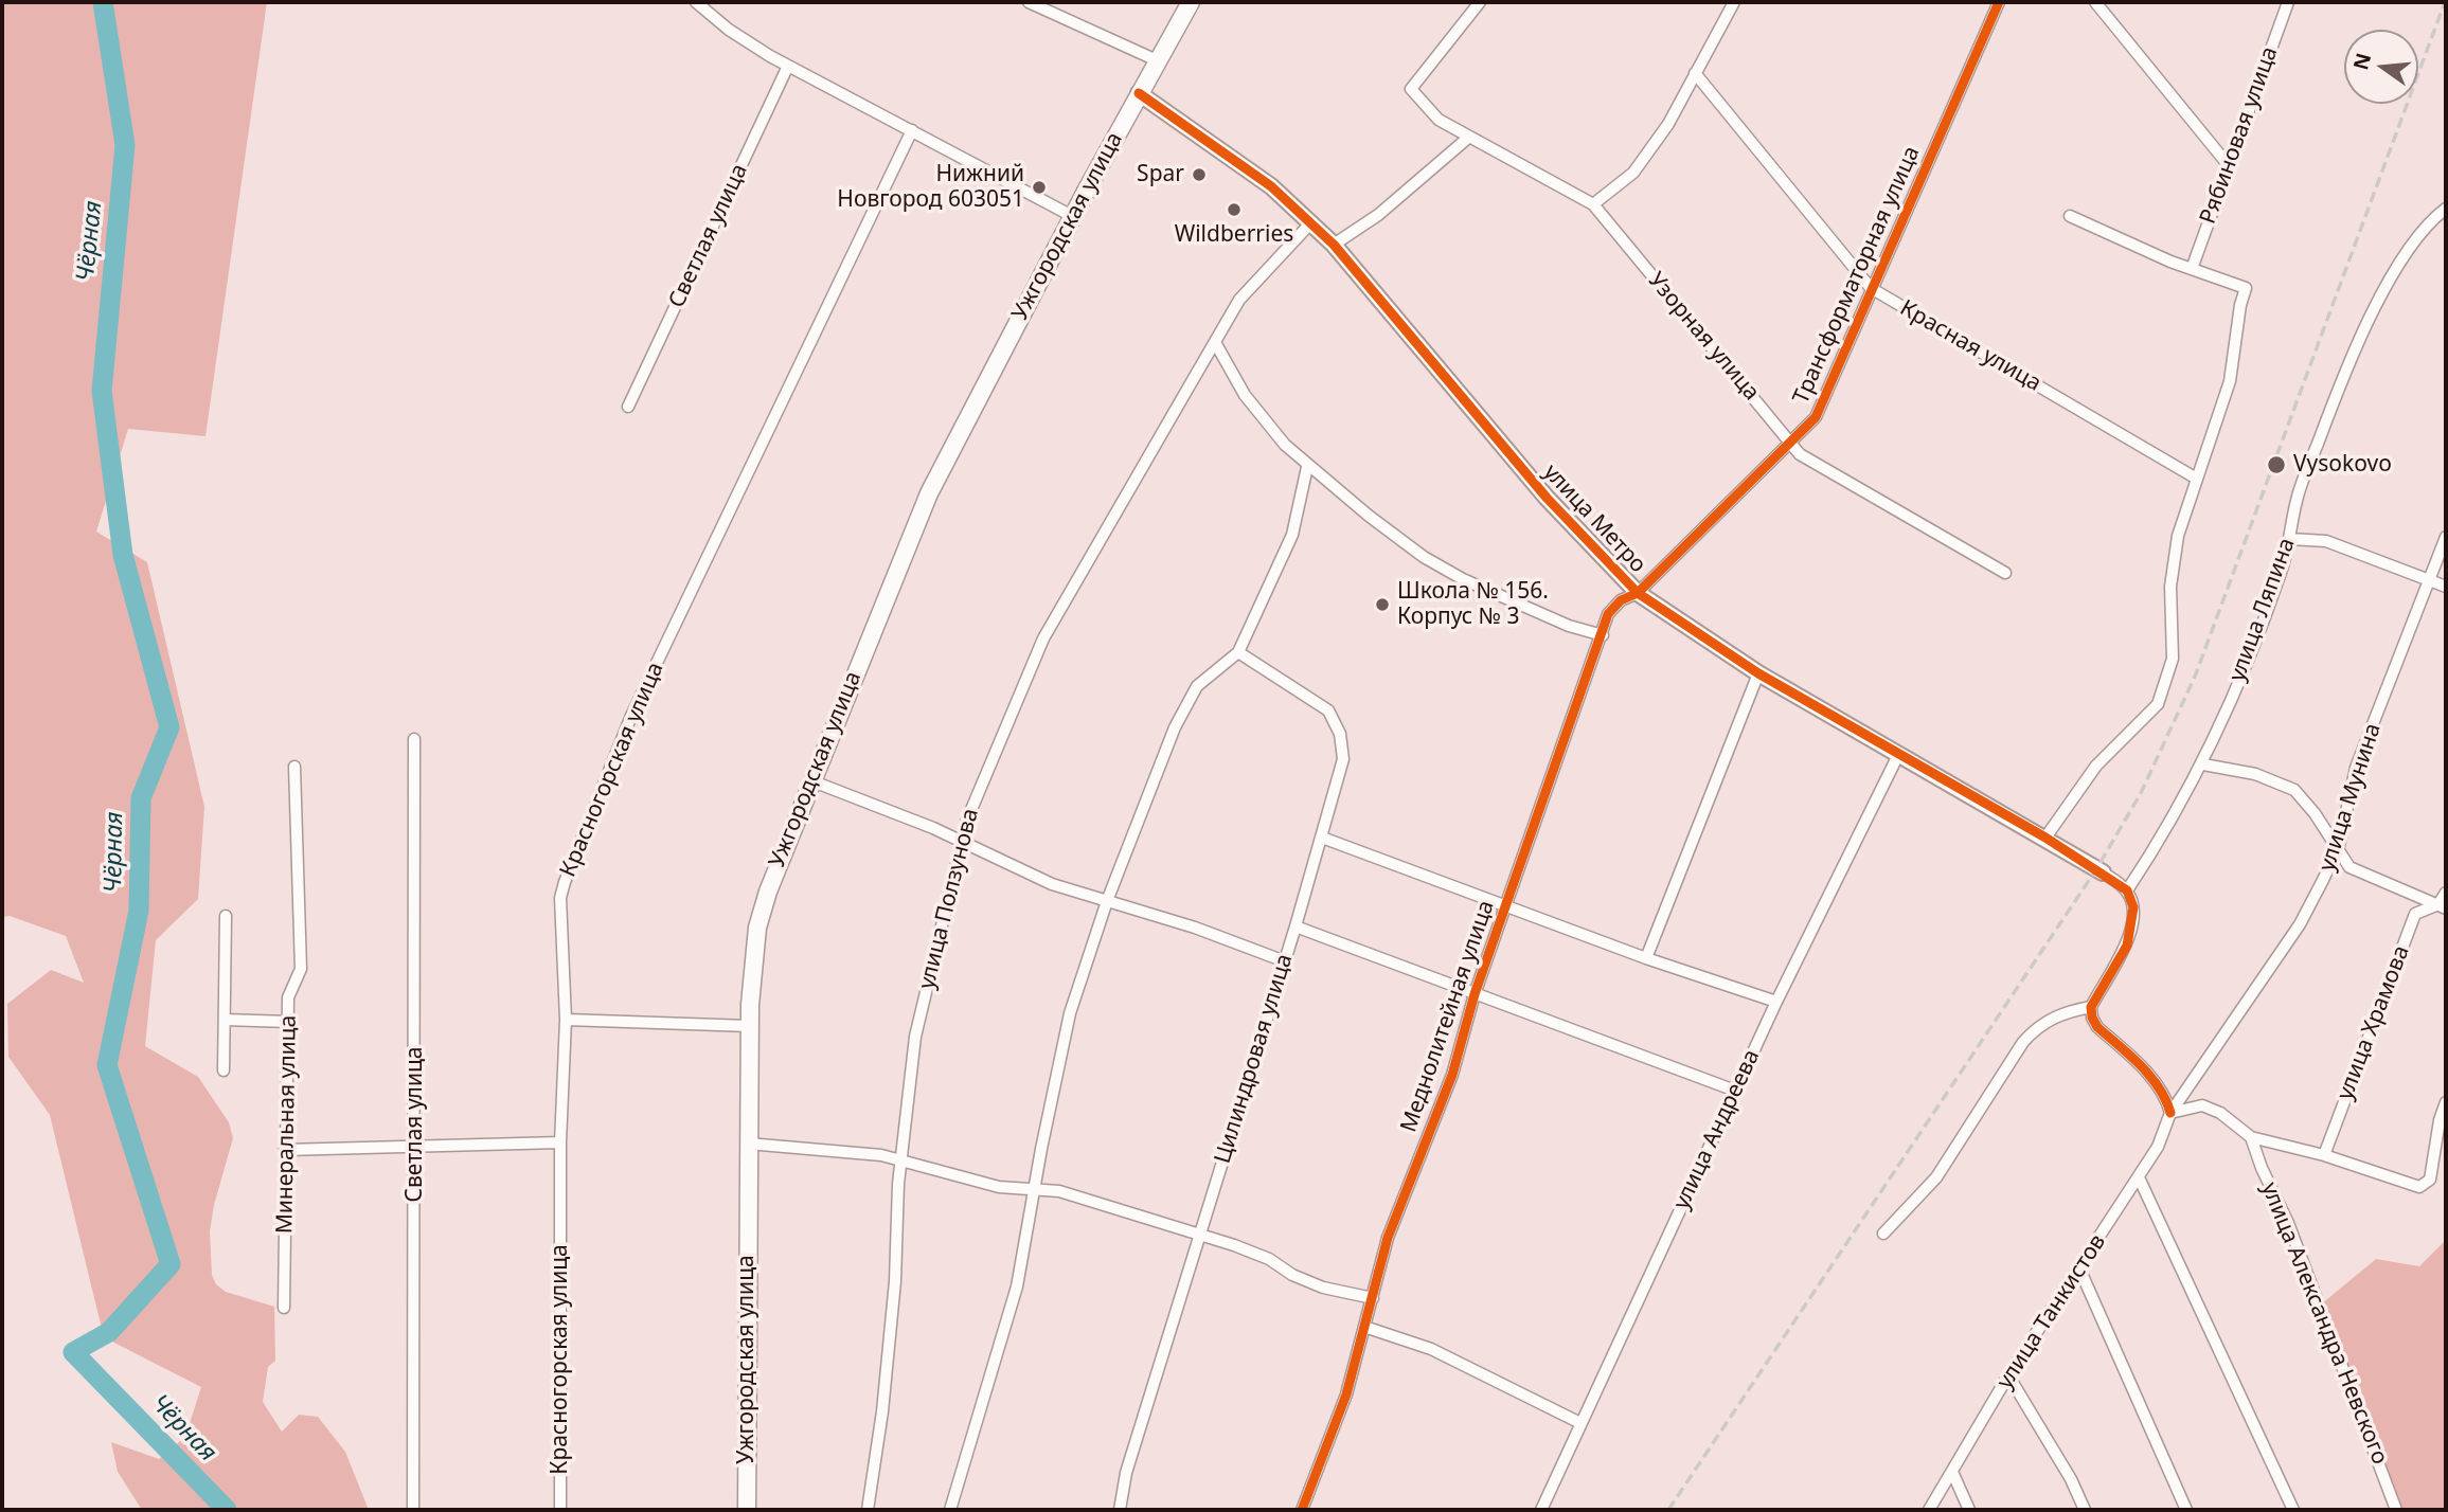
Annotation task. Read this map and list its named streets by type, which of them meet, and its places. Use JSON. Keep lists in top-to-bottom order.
{
  "streets": {
    "main road": ["Ужгородская улица"],
    "street": [
      "Рябиновая улица",
      "Светлая улица",
      "Трансформаторная улица",
      "Узорная улица",
      "Красная улица",
      "улица Метро",
      "улица Ляпина",
      "Красногорская улица",
      "улица Мунина",
      "улица Ползунова",
      "Меднолитейная улица",
      "улица Храмова",
      "Цилиндровая улица",
      "Минеральная улица",
      "улица Андреева",
      "улица Танкистов",
      "улица Александра Невского"
    ]
  },
  "crossings": [
    ["Ужгородская улица", "улица Метро"],
    ["Трансформаторная улица", "Узорная улица"],
    ["Трансформаторная улица", "Красная улица"],
    ["Трансформаторная улица", "улица Метро"],
    ["Трансформаторная улица", "Меднолитейная улица"],
    ["улица Метро", "улица Ползунова"],
    ["улица Метро", "Меднолитейная улица"],
    ["улица Метро", "улица Андреева"],
    ["улица Мунина", "улица Танкистов"]
  ],
  "water": ["Чёрная"],
  "places": [
    "Spar",
    "Нижний Новгород 603051",
    "Wildberries",
    "Vysokovo",
    "Школа № 156. Корпус № 3"
  ],
  "north": "left"
}
